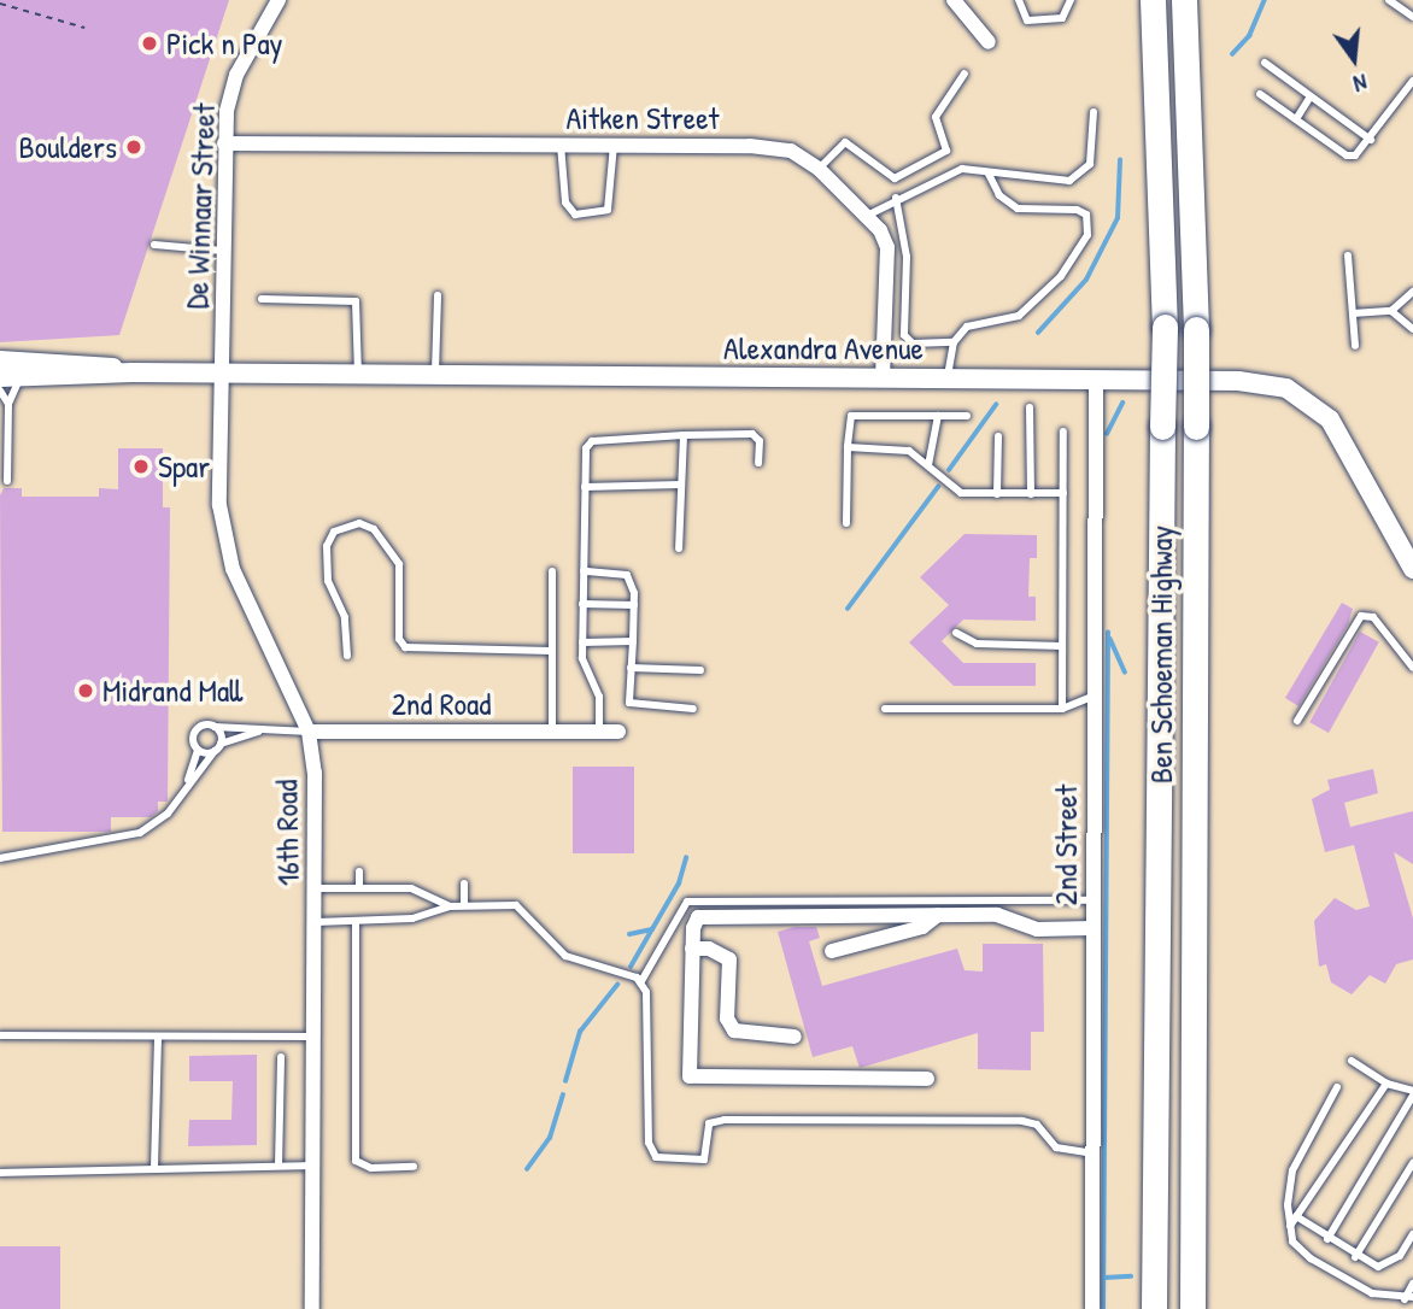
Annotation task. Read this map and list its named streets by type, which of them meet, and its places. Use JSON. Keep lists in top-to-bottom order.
{
  "streets": {
    "highway": ["Ben Schoeman Highway"],
    "main road": ["Alexandra Avenue"],
    "street": [
      "Aitken Street",
      "De Winnaar Street",
      "2nd Road",
      "16th Road",
      "2nd Street"
    ]
  },
  "crossings": [
    ["Aitken Street", "De Winnaar Street"],
    ["De Winnaar Street", "Alexandra Avenue"],
    ["De Winnaar Street", "16th Road"],
    ["Alexandra Avenue", "16th Road"],
    ["Alexandra Avenue", "2nd Street"],
    ["2nd Road", "16th Road"]
  ],
  "places": [
    "Pick n Pay",
    "Boulders",
    "Spar",
    "Midrand Mall"
  ],
  "north": "bottom"
}
